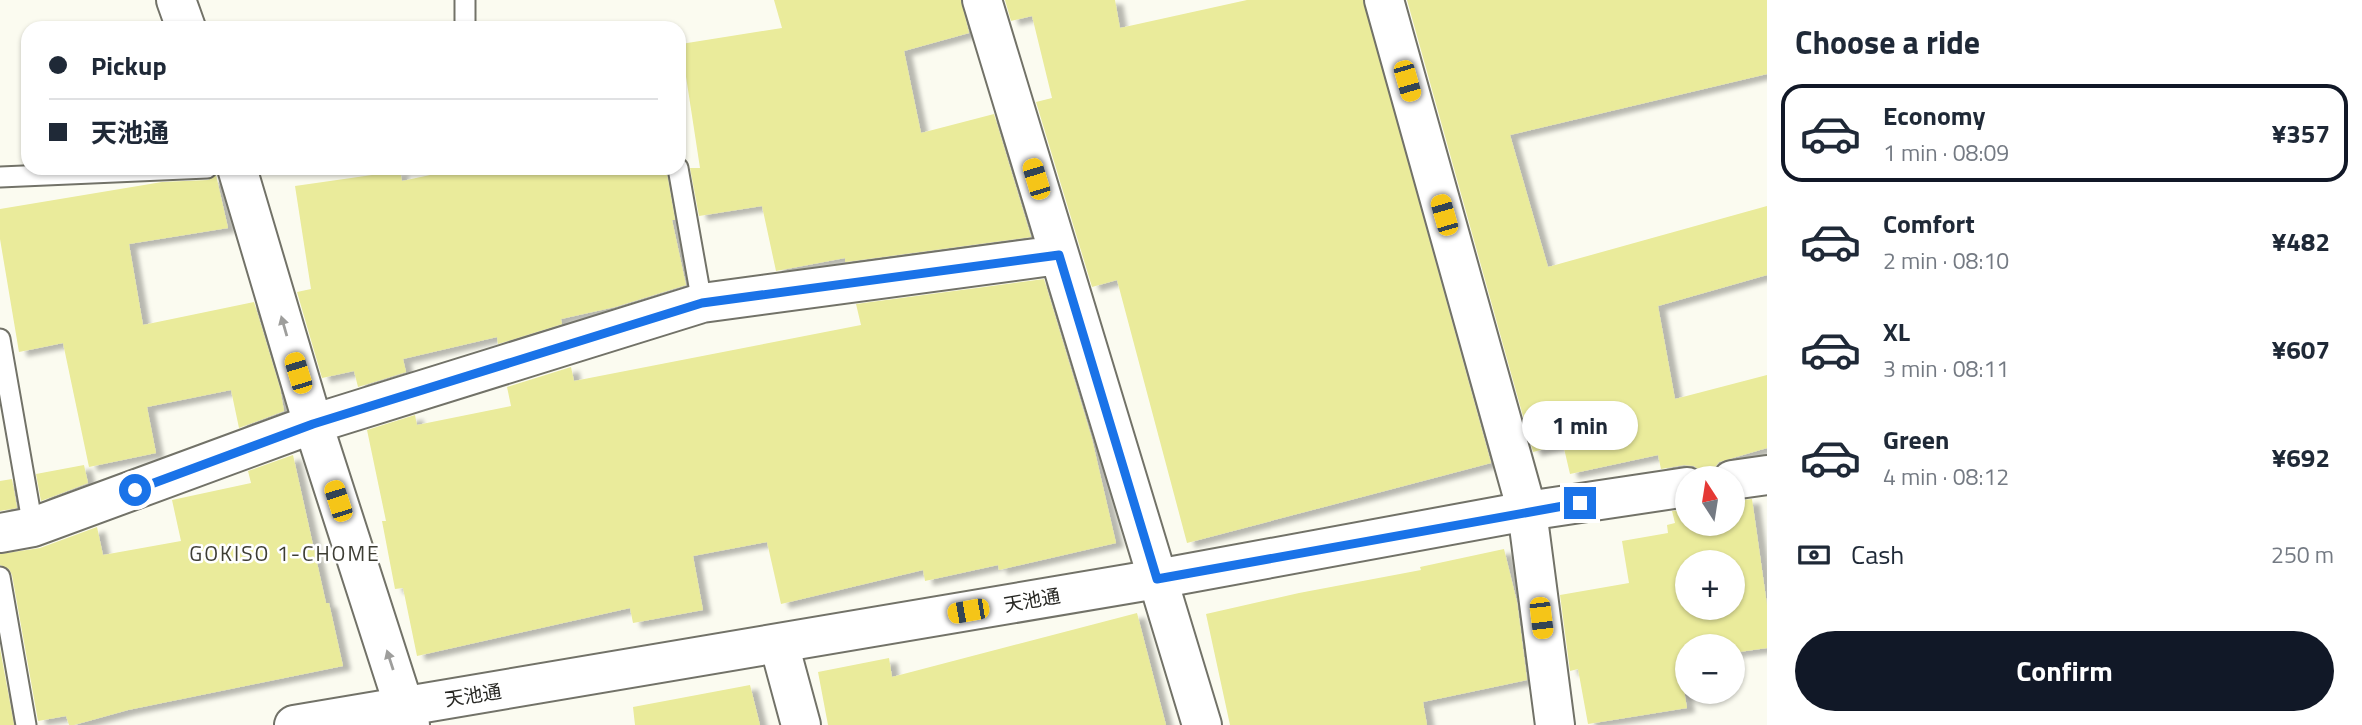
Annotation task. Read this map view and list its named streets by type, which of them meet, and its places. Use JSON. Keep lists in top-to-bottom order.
{
  "streets": {
    "street": ["天池通"]
  },
  "districts": ["GOKISO 1-CHOME"],
  "north": "top",
  "page": {
    "heading": "Choose a ride",
    "banner": ["Pickup", "天池通"],
    "list": [
      {
        "name": "Economy",
        "note": "1 min · 08:09",
        "value": "¥357"
      },
      {
        "name": "Comfort",
        "note": "2 min · 08:10",
        "value": "¥482"
      },
      {
        "name": "XL",
        "note": "3 min · 08:11",
        "value": "¥607"
      },
      {
        "name": "Green",
        "note": "4 min · 08:12",
        "value": "¥692"
      }
    ],
    "bubble": "1 min",
    "map_buttons": ["+", "−"],
    "pay": ["Cash", "250 m"],
    "buttons": "Confirm"
  }
}
